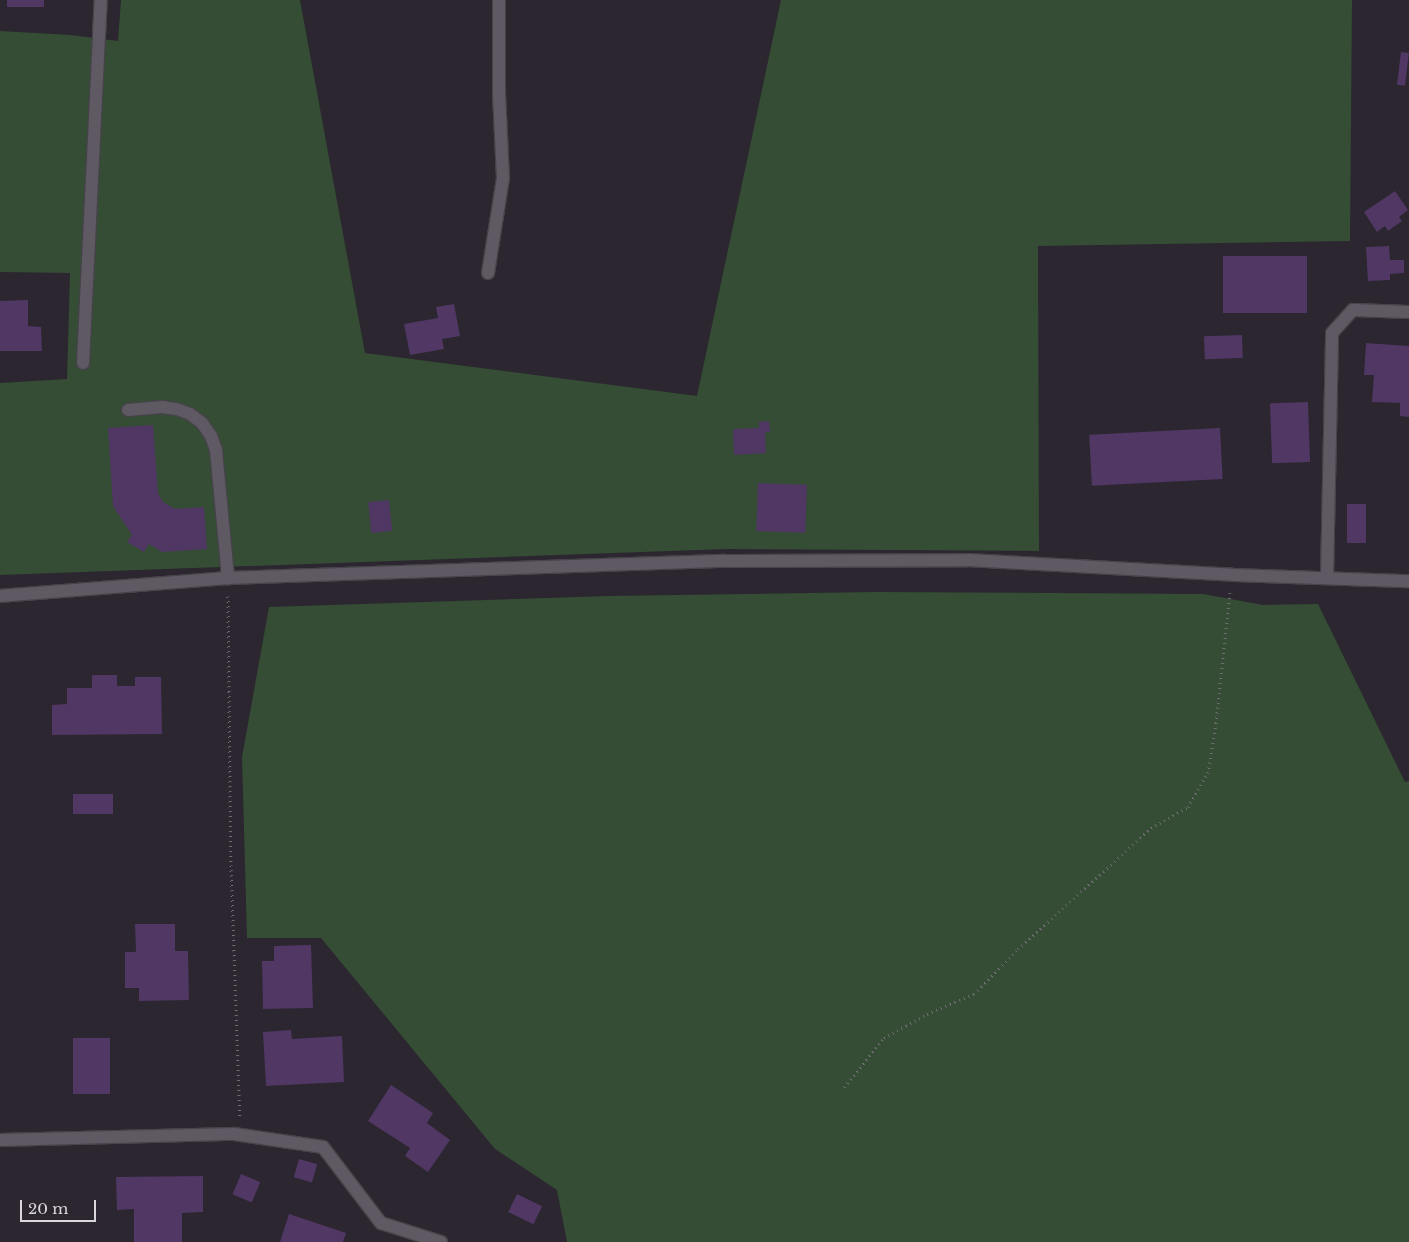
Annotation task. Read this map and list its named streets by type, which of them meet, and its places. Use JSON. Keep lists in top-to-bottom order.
{
  "scale_bar": "20 m"
}
